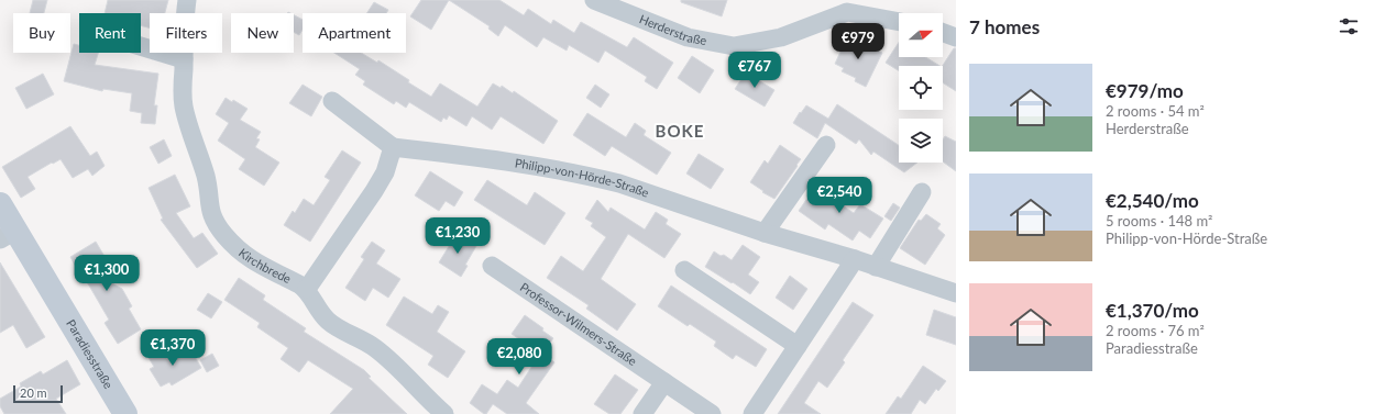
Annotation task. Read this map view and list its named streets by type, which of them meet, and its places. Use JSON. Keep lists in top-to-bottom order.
{
  "streets": {
    "main road": ["Paradiesstraße"],
    "street": [
      "Herderstraße",
      "Philipp-von-Hörde-Straße",
      "Kirchbrede",
      "Professor-Wilmers-Straße"
    ]
  },
  "districts": ["BOKE"],
  "scale_bar": "20 m",
  "north": "right",
  "page": {
    "heading": "7 homes",
    "chip": [
      "Buy",
      "Rent",
      "Filters",
      "New",
      "Apartment"
    ],
    "price": [
      "€979",
      "€767",
      "€2,540",
      "€1,230",
      "€1,300",
      "€1,370",
      "€2,080"
    ],
    "list": [
      {
        "name": "€979/mo",
        "note": "2 rooms · 54 m² · Herderstraße"
      },
      {
        "name": "€2,540/mo",
        "note": "5 rooms · 148 m² · Philipp-von-Hörde-Straße"
      },
      {
        "name": "€1,370/mo",
        "note": "2 rooms · 76 m² · Paradiesstraße"
      }
    ],
    "scale": "20 m"
  }
}
